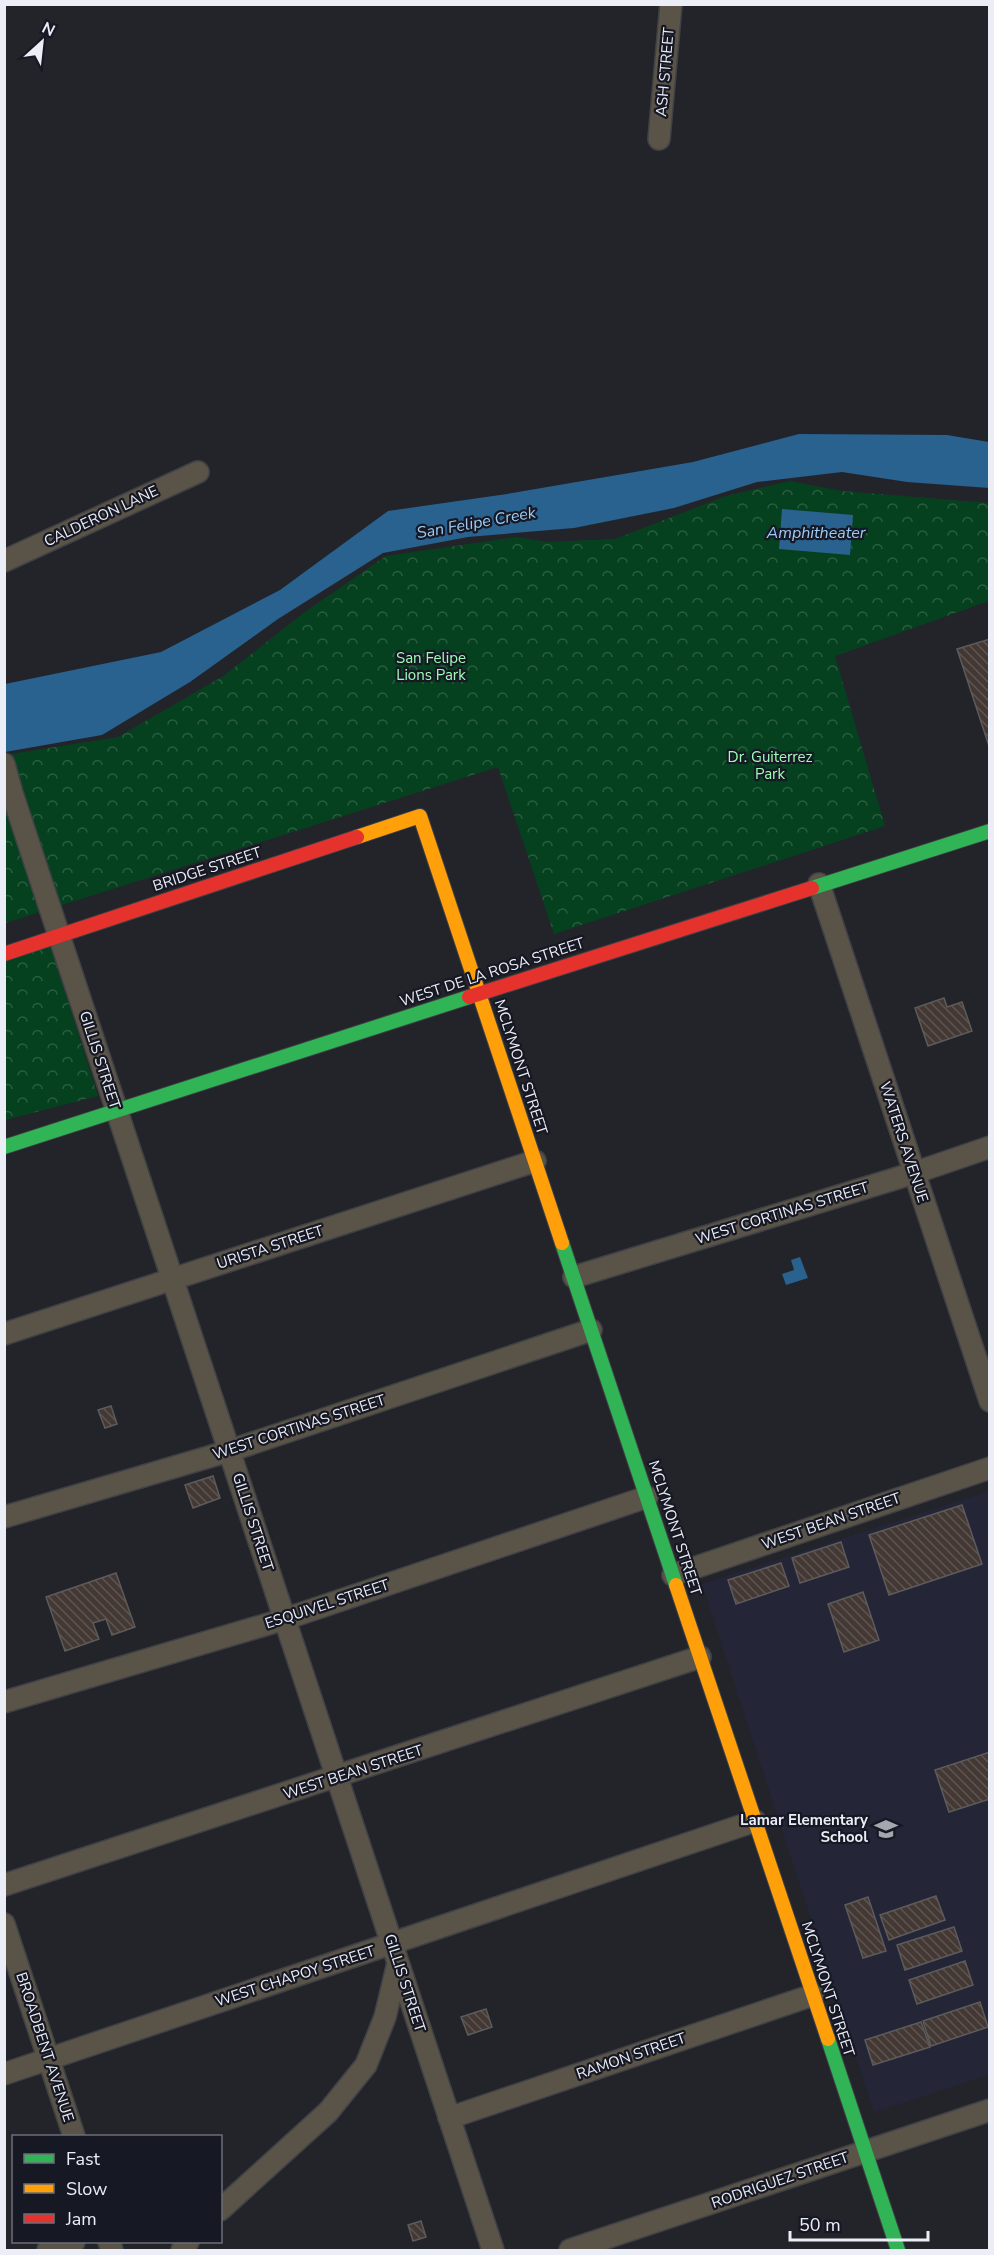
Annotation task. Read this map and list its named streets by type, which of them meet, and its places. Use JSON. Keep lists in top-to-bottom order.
{
  "streets": {
    "street": [
      "ASH STREET",
      "CALDERON LANE",
      "BRIDGE STREET",
      "WEST DE LA ROSA STREET",
      "GILLIS STREET",
      "MCLYMONT STREET",
      "WATERS AVENUE",
      "WEST CORTINAS STREET",
      "URISTA STREET",
      "WEST BEAN STREET",
      "ESQUIVEL STREET",
      "WEST CHAPOY STREET",
      "BROADBENT AVENUE",
      "RAMON STREET",
      "RODRIGUEZ STREET"
    ]
  },
  "crossings": [
    ["BRIDGE STREET", "GILLIS STREET"],
    ["BRIDGE STREET", "MCLYMONT STREET"],
    ["WEST DE LA ROSA STREET", "GILLIS STREET"],
    ["WEST DE LA ROSA STREET", "MCLYMONT STREET"],
    ["WEST DE LA ROSA STREET", "WATERS AVENUE"],
    ["GILLIS STREET", "WEST CORTINAS STREET"],
    ["GILLIS STREET", "URISTA STREET"],
    ["GILLIS STREET", "WEST BEAN STREET"],
    ["GILLIS STREET", "ESQUIVEL STREET"],
    ["GILLIS STREET", "WEST CHAPOY STREET"],
    ["GILLIS STREET", "RAMON STREET"],
    ["MCLYMONT STREET", "WEST CORTINAS STREET"],
    ["MCLYMONT STREET", "URISTA STREET"],
    ["MCLYMONT STREET", "WEST BEAN STREET"],
    ["MCLYMONT STREET", "ESQUIVEL STREET"],
    ["MCLYMONT STREET", "WEST CHAPOY STREET"],
    ["MCLYMONT STREET", "RAMON STREET"],
    ["MCLYMONT STREET", "RODRIGUEZ STREET"],
    ["WATERS AVENUE", "WEST CORTINAS STREET"],
    ["WEST CHAPOY STREET", "BROADBENT AVENUE"]
  ],
  "water": ["San Felipe Creek", "Amphitheater"],
  "parks": ["San Felipe Lions Park", "Dr. Guiterrez Park"],
  "places": {
    "school or university": ["Lamar Elementary School"]
  },
  "legend": ["Fast", "Slow", "Jam"],
  "scale_bar": "50 m",
  "north": "top right"
}
